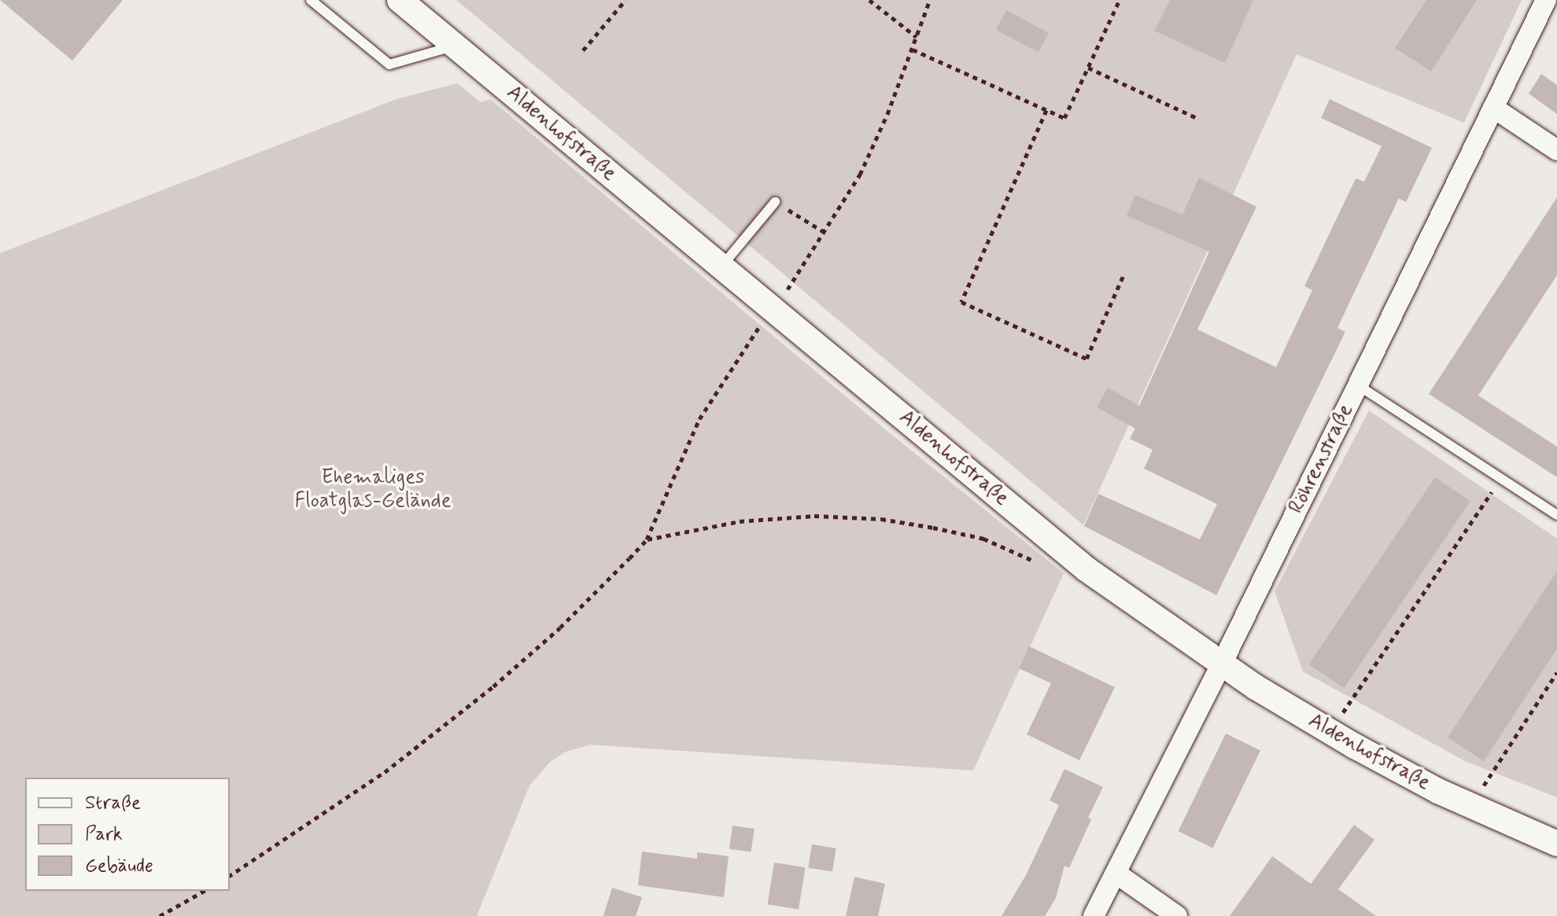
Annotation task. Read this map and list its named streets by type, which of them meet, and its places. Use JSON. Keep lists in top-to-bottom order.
{
  "streets": {
    "street": ["Aldenhofstraße", "Röhrenstraße"]
  },
  "crossings": [
    ["Aldenhofstraße", "Röhrenstraße"]
  ],
  "parks": ["Ehemaliges Floatglas-Gelände"],
  "legend": ["Straße", "Park", "Gebäude"]
}
